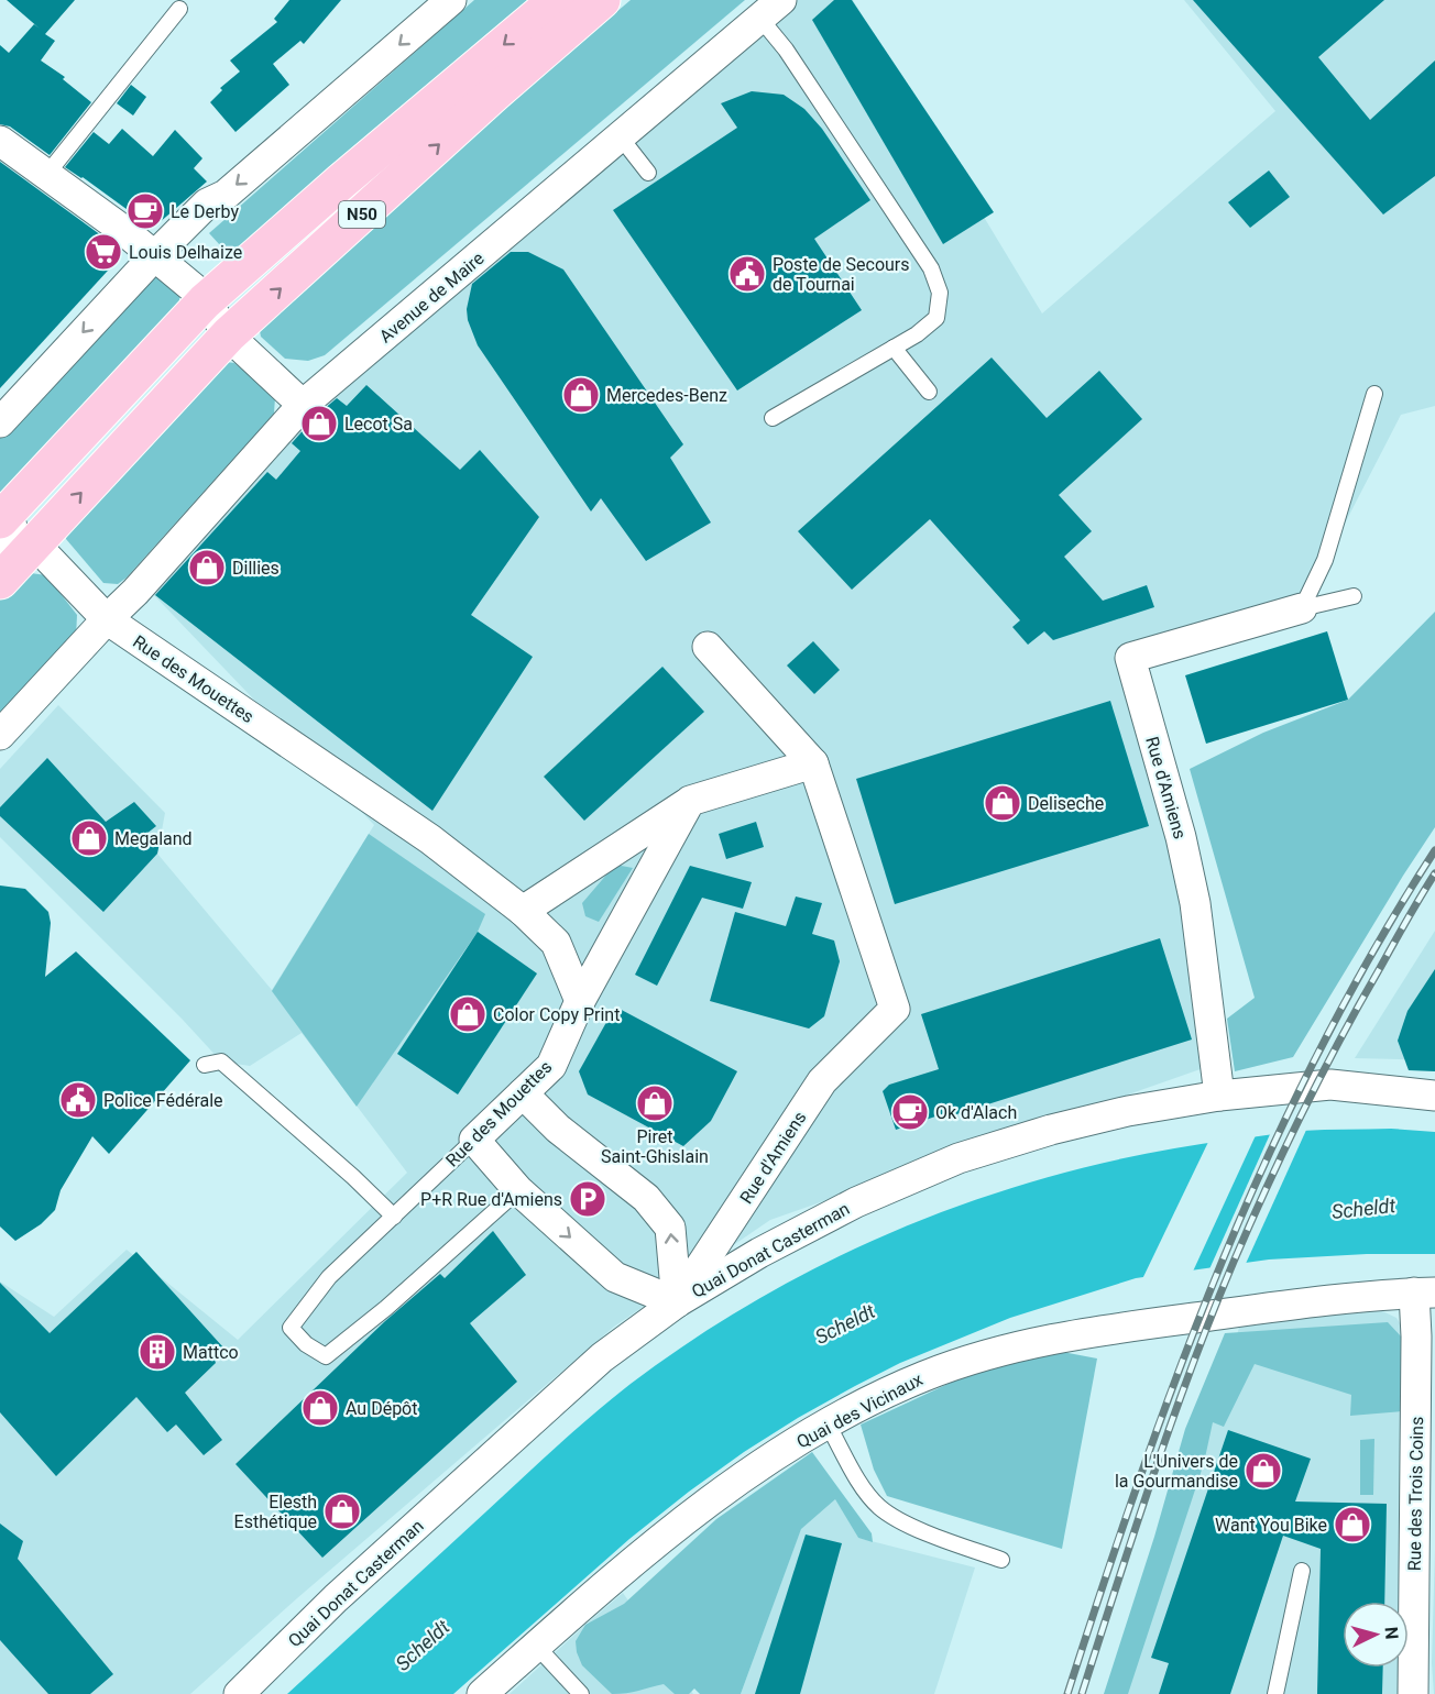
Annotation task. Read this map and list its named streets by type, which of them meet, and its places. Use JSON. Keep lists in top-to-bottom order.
{
  "streets": {
    "main road": ["N50"],
    "street": [
      "Avenue de Maire",
      "Rue des Mouettes",
      "Rue d'Amiens",
      "Quai Donat Casterman",
      "Quai des Vicinaux",
      "Rue des Trois Coins"
    ]
  },
  "crossings": [
    ["Avenue de Maire", "Rue des Mouettes"],
    ["Rue d'Amiens", "Quai Donat Casterman"],
    ["Quai des Vicinaux", "Rue des Trois Coins"]
  ],
  "water": ["Scheldt"],
  "places": {
    "cafe": ["Le Derby", "Ok d'Alach"],
    "supermarket": ["Louis Delhaize"],
    "public building": ["Poste de Secours de Tournai", "Police Fédérale"],
    "shop": [
      "Mercedes-Benz",
      "Lecot Sa",
      "Dillies",
      "Deliseche",
      "Megaland",
      "Color Copy Print",
      "Piret Saint-Ghislain",
      "Au Dépôt",
      "L'Univers de la Gourmandise",
      "Elesth Esthétique",
      "Want You Bike"
    ],
    "parking": ["P+R Rue d'Amiens"],
    "building": ["Mattco"]
  },
  "north": "right"
}
